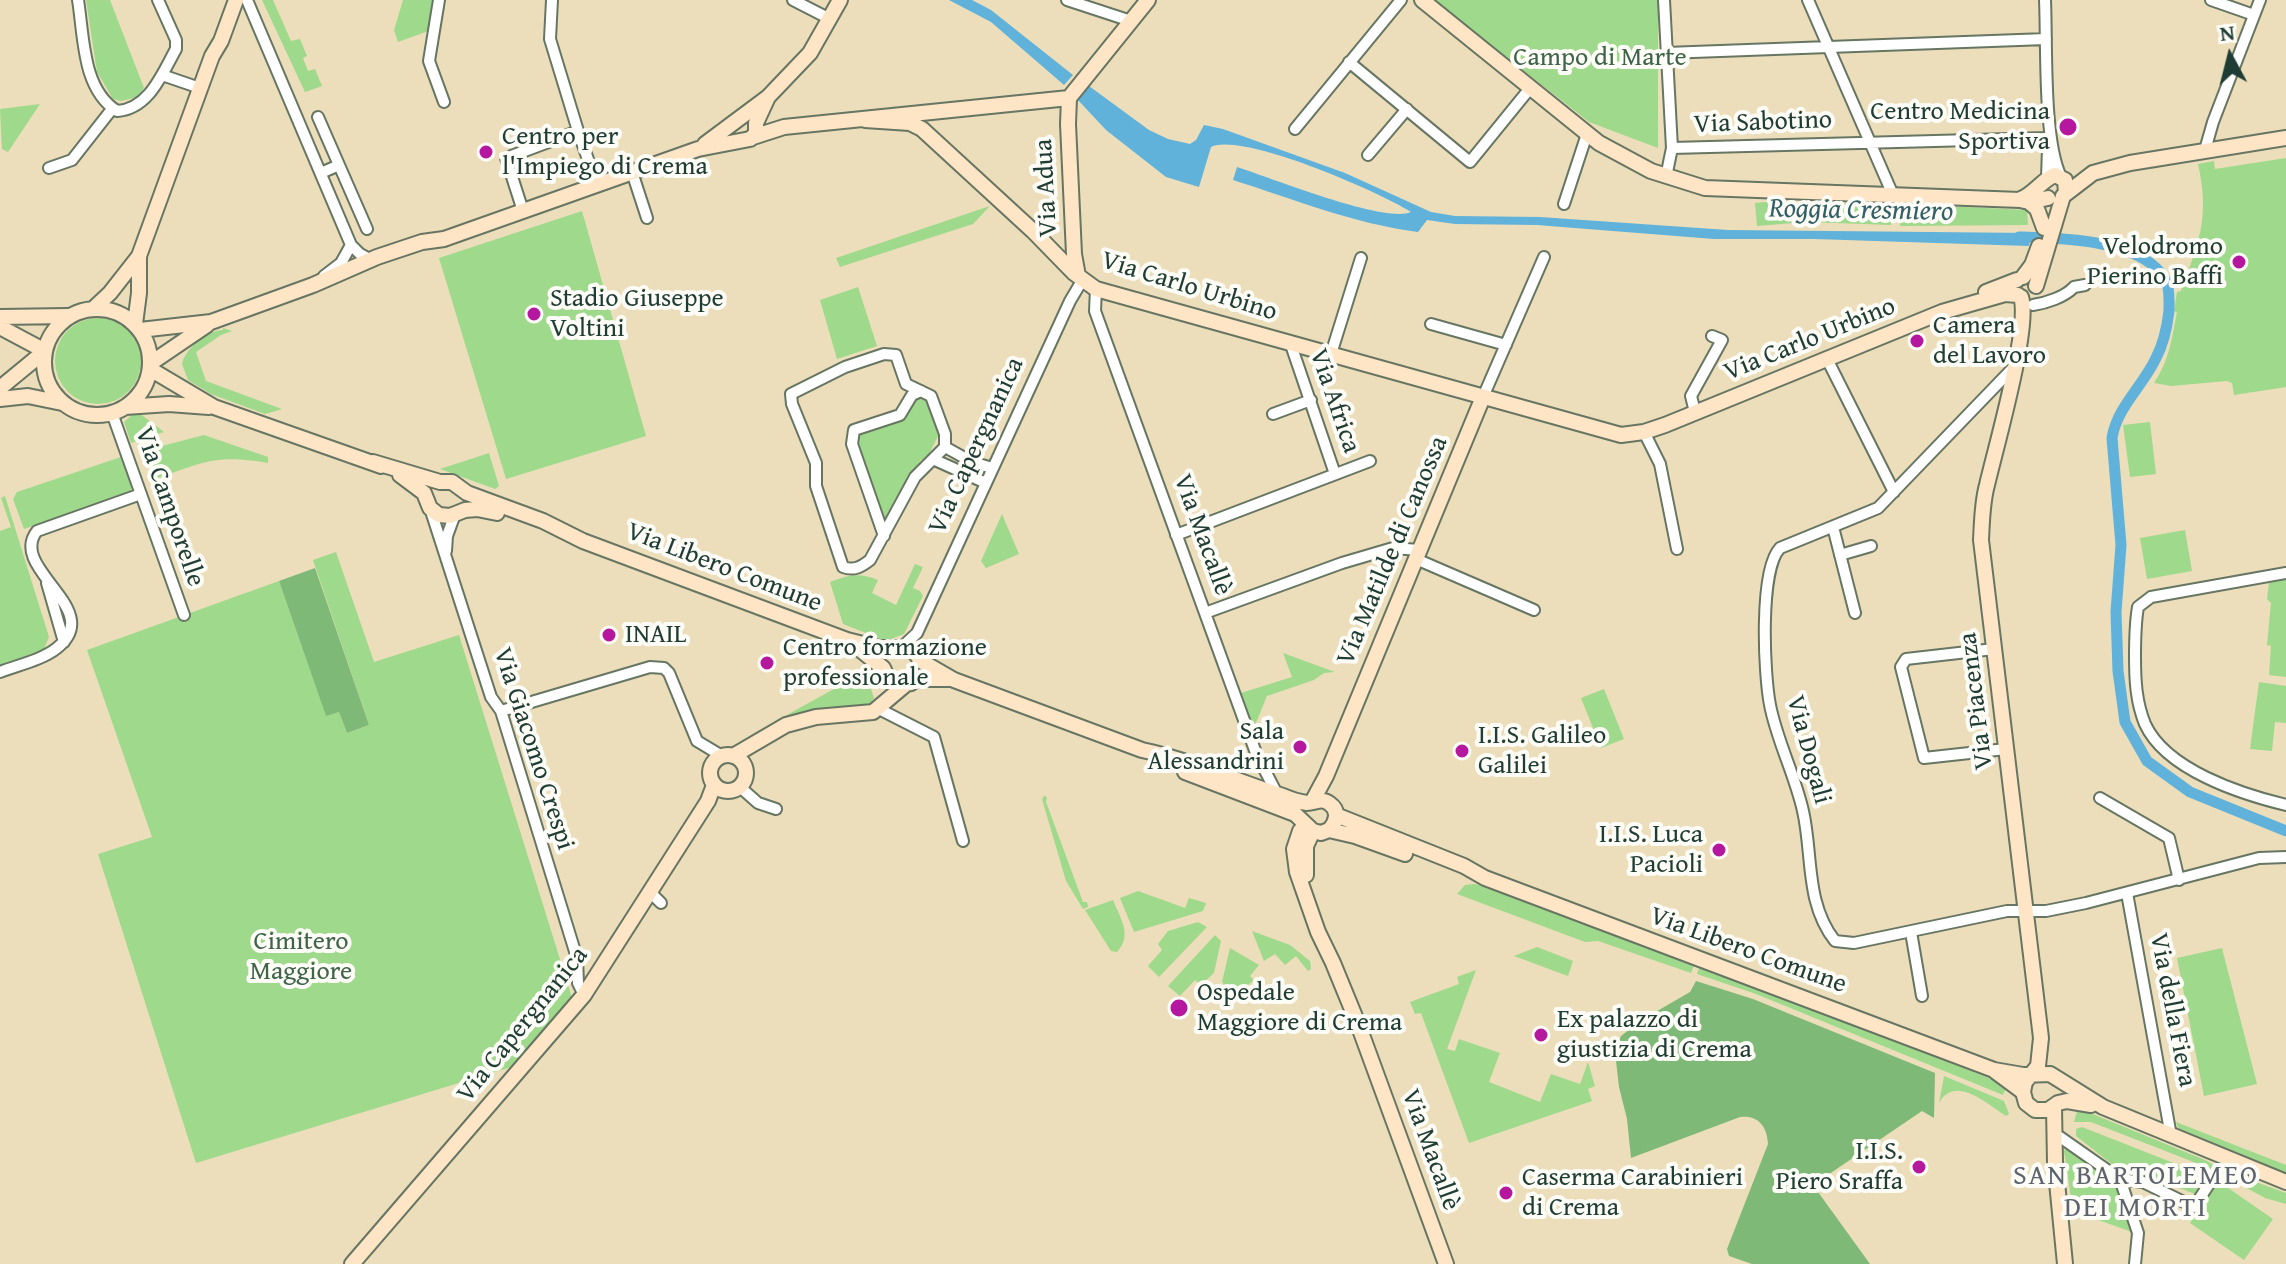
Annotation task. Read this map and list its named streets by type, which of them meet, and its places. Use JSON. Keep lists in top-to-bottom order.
{
  "streets": {
    "street": [
      "Via Sabotino",
      "Via Adua",
      "Via Carlo Urbino",
      "Via Africa",
      "Via Capergnanica",
      "Via Camporelle",
      "Via Macallè",
      "Via Matilde di Canossa",
      "Via Libero Comune",
      "Via Piacenza",
      "Via Giacomo Crespi",
      "Via Dogali",
      "Via della Fiera"
    ]
  },
  "crossings": [
    ["Via Adua", "Via Carlo Urbino"],
    ["Via Adua", "Via Capergnanica"],
    ["Via Carlo Urbino", "Via Africa"],
    ["Via Carlo Urbino", "Via Capergnanica"],
    ["Via Carlo Urbino", "Via Macallè"],
    ["Via Carlo Urbino", "Via Matilde di Canossa"],
    ["Via Carlo Urbino", "Via Piacenza"],
    ["Via Africa", "Via Macallè"],
    ["Via Capergnanica", "Via Libero Comune"],
    ["Via Capergnanica", "Via Giacomo Crespi"],
    ["Via Camporelle", "Via Libero Comune"],
    ["Via Macallè", "Via Matilde di Canossa"],
    ["Via Macallè", "Via Libero Comune"],
    ["Via Matilde di Canossa", "Via Libero Comune"],
    ["Via Libero Comune", "Via Piacenza"],
    ["Via Libero Comune", "Via Giacomo Crespi"],
    ["Via Libero Comune", "Via della Fiera"],
    ["Via Piacenza", "Via Dogali"],
    ["Via Dogali", "Via della Fiera"]
  ],
  "districts": ["SAN BARTOLEMEO DEI MORTI"],
  "water": ["Roggia Cresmiero"],
  "parks": ["Campo di Marte", "Cimitero Maggiore"],
  "places": [
    "Centro Medicina Sportiva",
    "Centro per l'Impiego di Crema",
    "Velodromo Pierino Baffi",
    "Stadio Giuseppe Voltini",
    "Camera del Lavoro",
    "INAIL",
    "Centro formazione professionale",
    "Sala Alessandrini",
    "I.I.S. Galileo Galilei",
    "I.I.S. Luca Pacioli",
    "Ospedale Maggiore di Crema",
    "Ex palazzo di giustizia di Crema",
    "I.I.S. Piero Sraffa",
    "Caserma Carabinieri di Crema"
  ],
  "north": "top"
}
